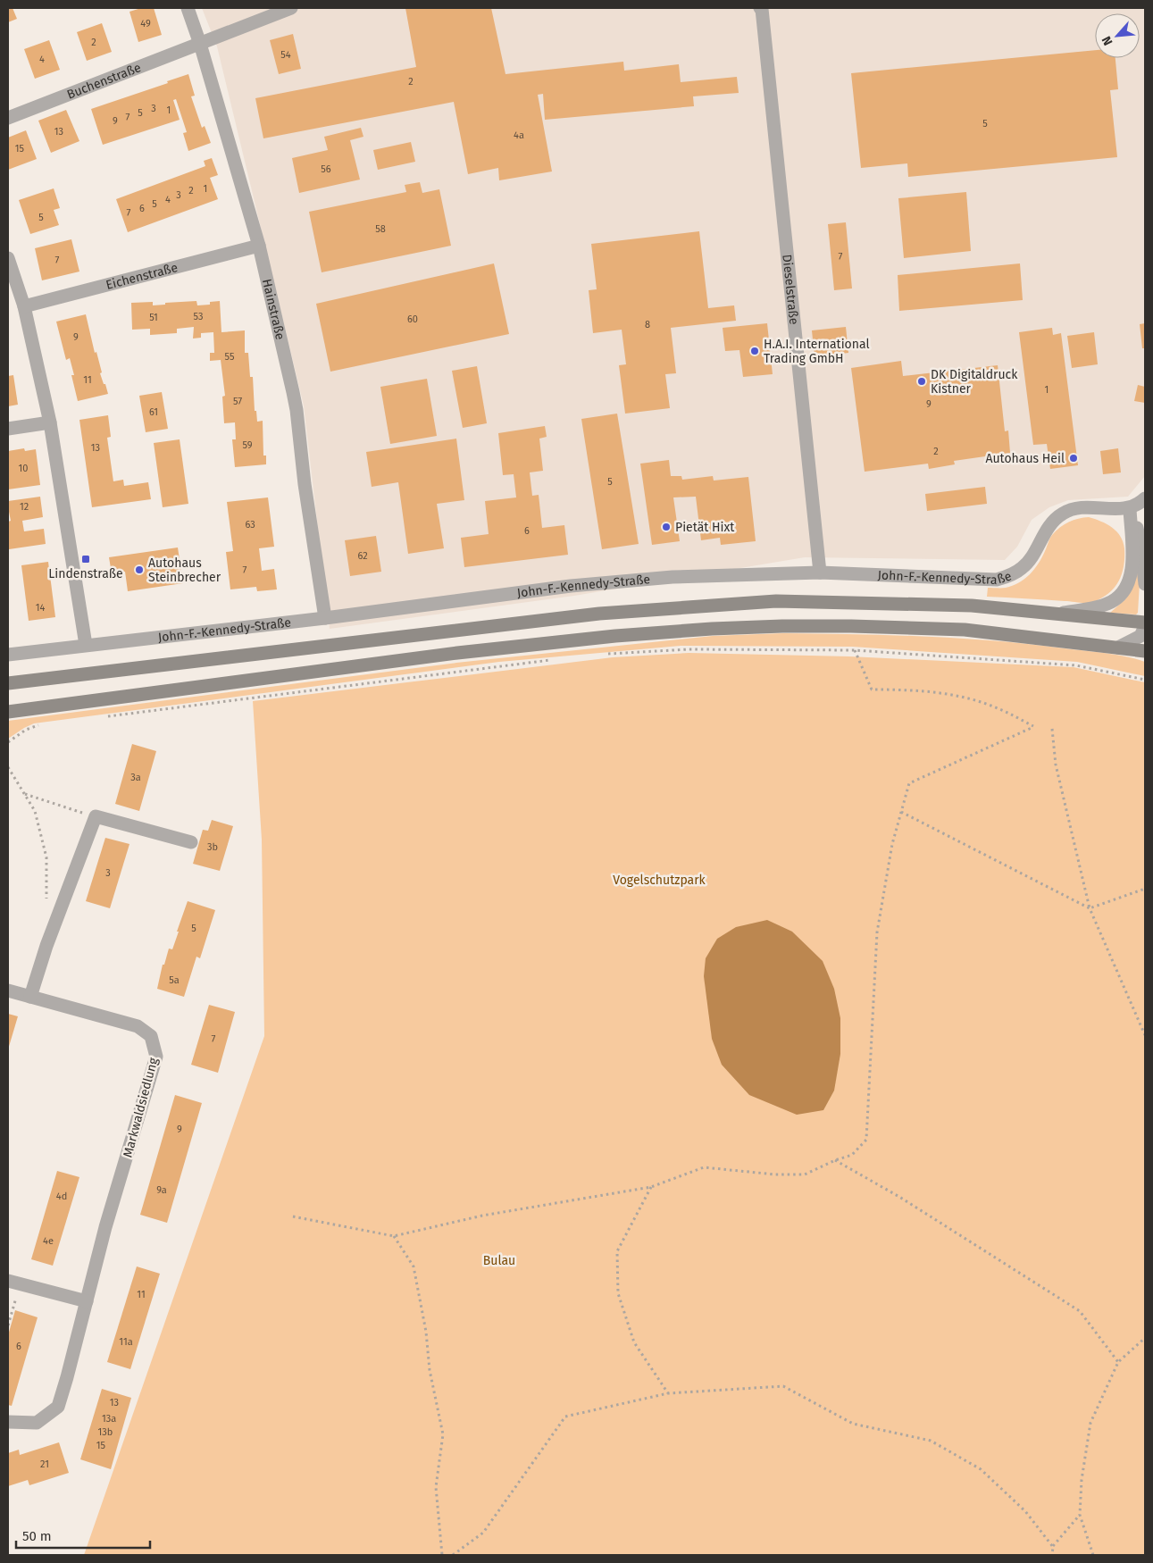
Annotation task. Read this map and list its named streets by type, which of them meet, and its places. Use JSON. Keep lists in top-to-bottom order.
{
  "streets": {
    "street": [
      "Buchenstraße",
      "Eichenstraße",
      "Dieselstraße",
      "Hainstraße",
      "John-F.-Kennedy-Straße",
      "Markwaldsiedlung"
    ]
  },
  "crossings": [
    ["Buchenstraße", "Hainstraße"],
    ["Eichenstraße", "Hainstraße"],
    ["Dieselstraße", "John-F.-Kennedy-Straße"],
    ["Hainstraße", "John-F.-Kennedy-Straße"]
  ],
  "parks": ["Vogelschutzpark", "Bulau"],
  "places": {
    "other": [
      "H.A.I. International Trading GmbH",
      "DK Digitaldruck Kistner",
      "Autohaus Heil",
      "Pietät Hixt",
      "Autohaus Steinbrecher"
    ],
    "transit": ["Lindenstraße"]
  },
  "house_numbers": [
    "49",
    "2",
    "54",
    "4",
    "2",
    "3",
    "1",
    "5",
    "7",
    "9",
    "5",
    "13",
    "4a",
    "15",
    "56",
    "1",
    "2",
    "3",
    "4",
    "5",
    "6",
    "7",
    "5",
    "58",
    "7",
    "7",
    "53",
    "51",
    "60",
    "8",
    "9",
    "55",
    "11",
    "1",
    "57",
    "9",
    "61",
    "59",
    "13",
    "2",
    "10",
    "5",
    "12",
    "63",
    "6",
    "62",
    "7",
    "14",
    "3a",
    "3b",
    "3",
    "5",
    "5a",
    "7",
    "9",
    "9a",
    "4d",
    "4e",
    "11",
    "11a",
    "6",
    "13",
    "13a",
    "13b",
    "15",
    "21"
  ],
  "scale_bar": "50 m",
  "north": "bottom left"
}
